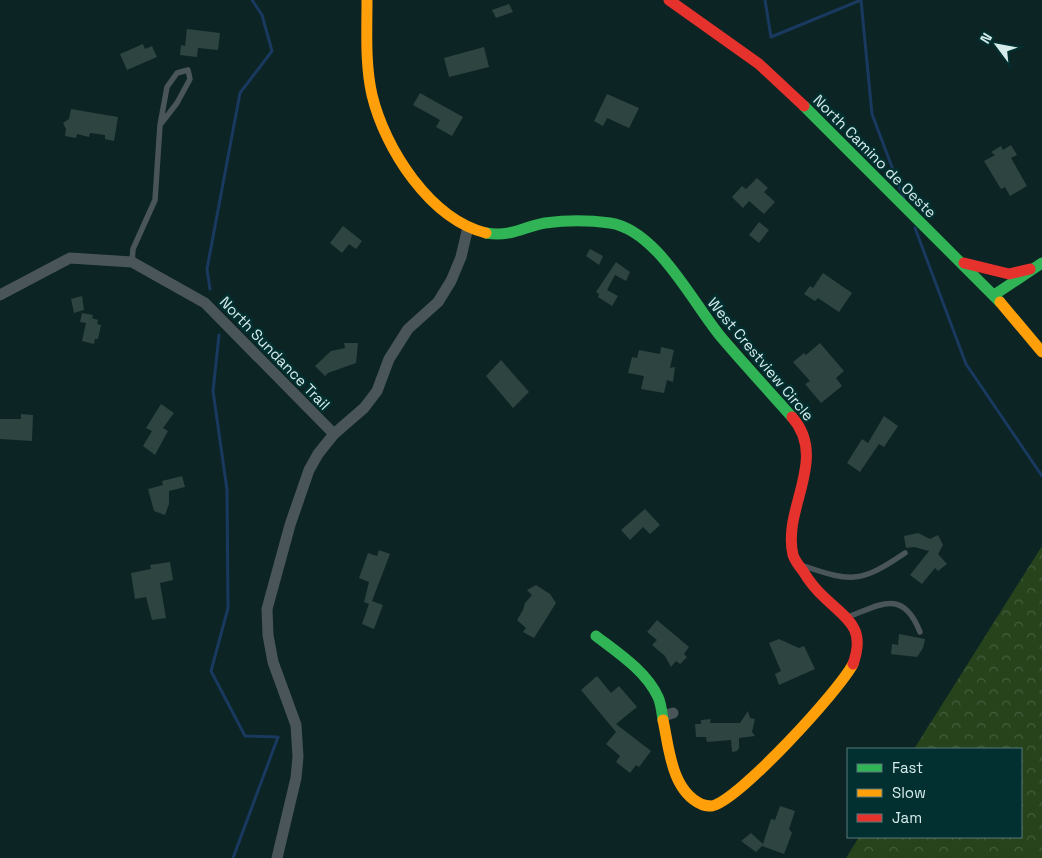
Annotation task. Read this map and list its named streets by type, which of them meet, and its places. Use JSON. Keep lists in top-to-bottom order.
{
  "streets": {
    "street": ["North Camino de Oeste", "North Sundance Trail", "West Crestview Circle"]
  },
  "legend": ["Fast", "Slow", "Jam"],
  "north": "top left"
}
